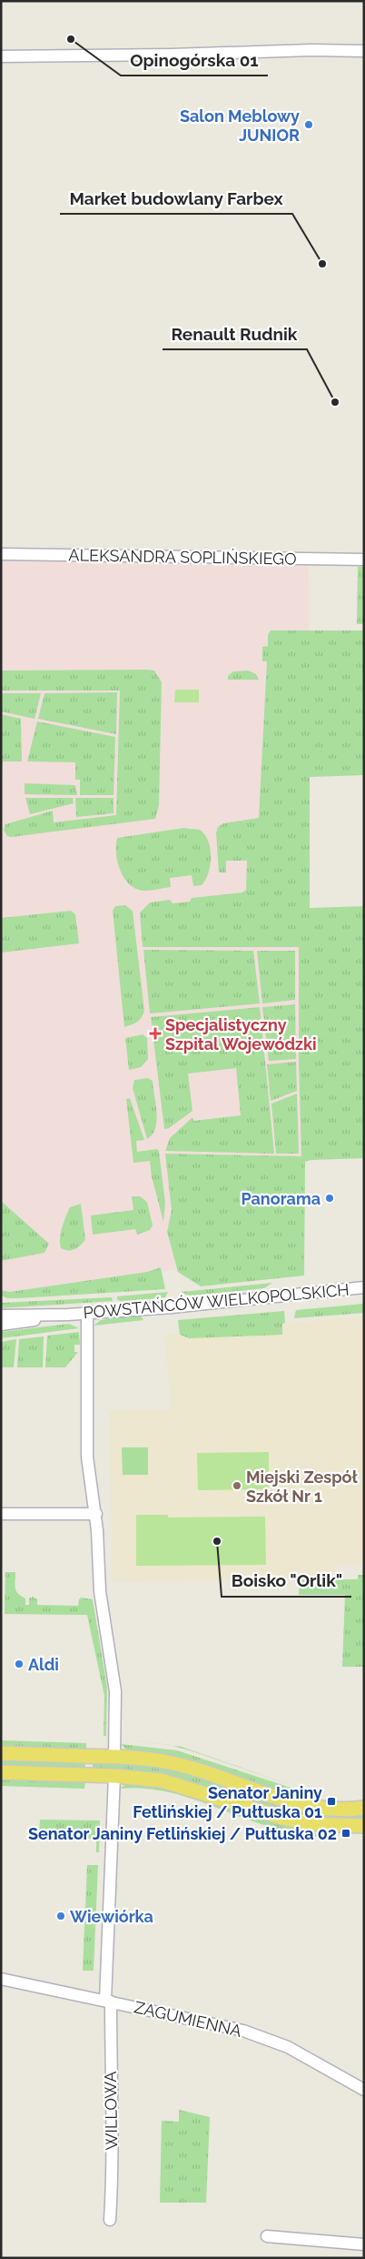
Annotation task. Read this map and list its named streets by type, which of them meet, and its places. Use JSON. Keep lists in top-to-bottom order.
{
  "streets": {
    "street": [
      "ALEKSANDRA SOPLIŃSKIEGO",
      "POWSTAŃCÓW WIELKOPOLSKICH",
      "ZAGUMIENNA",
      "WILLOWA"
    ]
  },
  "crossings": [
    ["ZAGUMIENNA", "WILLOWA"]
  ],
  "places": {
    "other": [
      "Opinogórska 01",
      "Salon Meblowy JUNIOR",
      "Market budowlany Farbex",
      "Renault Rudnik",
      "Panorama",
      "Miejski Zespół Szkół Nr 1",
      "Boisko \"Orlik\"",
      "Aldi",
      "Wiewiórka"
    ],
    "health": ["Specjalistyczny Szpital Wojewódzki"],
    "transit": ["Senator Janiny Fetlińskiej / Pułtuska 01", "Senator Janiny Fetlińskiej / Pułtuska 02"]
  }
}
